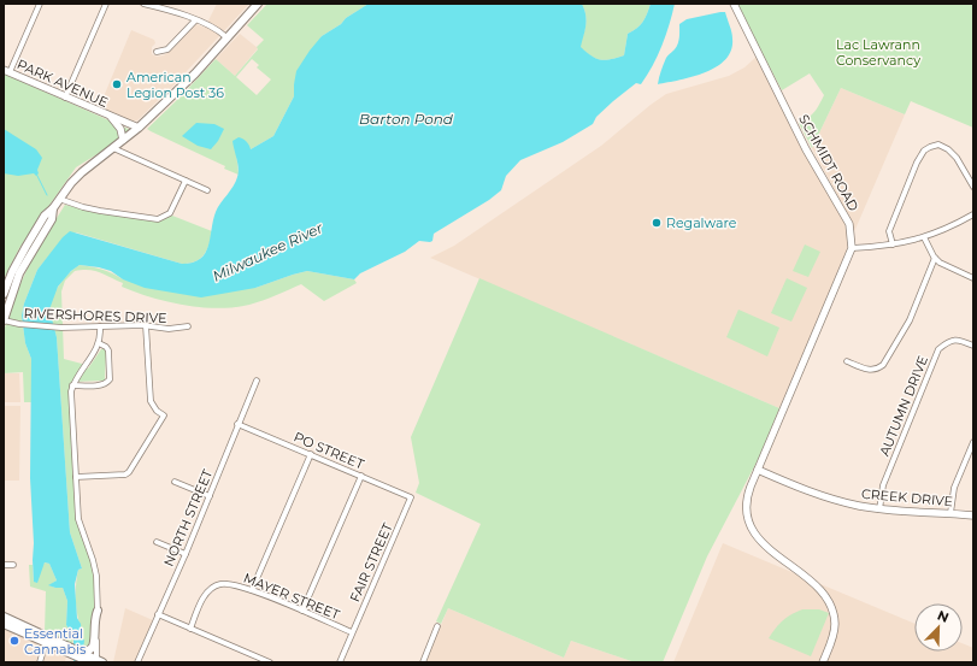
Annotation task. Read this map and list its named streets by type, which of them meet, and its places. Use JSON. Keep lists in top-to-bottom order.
{
  "streets": {
    "street": [
      "PARK AVENUE",
      "SCHMIDT ROAD",
      "RIVERSHORES DRIVE",
      "AUTUMN DRIVE",
      "PO STREET",
      "CREEK DRIVE",
      "NORTH STREET",
      "FAIR STREET",
      "MAYER STREET"
    ]
  },
  "crossings": [
    ["SCHMIDT ROAD", "CREEK DRIVE"],
    ["AUTUMN DRIVE", "CREEK DRIVE"],
    ["PO STREET", "NORTH STREET"],
    ["PO STREET", "FAIR STREET"],
    ["FAIR STREET", "MAYER STREET"]
  ],
  "water": ["Barton Pond", "Milwaukee River"],
  "parks": ["Lac Lawrann Conservancy"],
  "places": ["American Legion Post 36", "Regalware", "Essential Cannabis"],
  "north": "top right"
}
